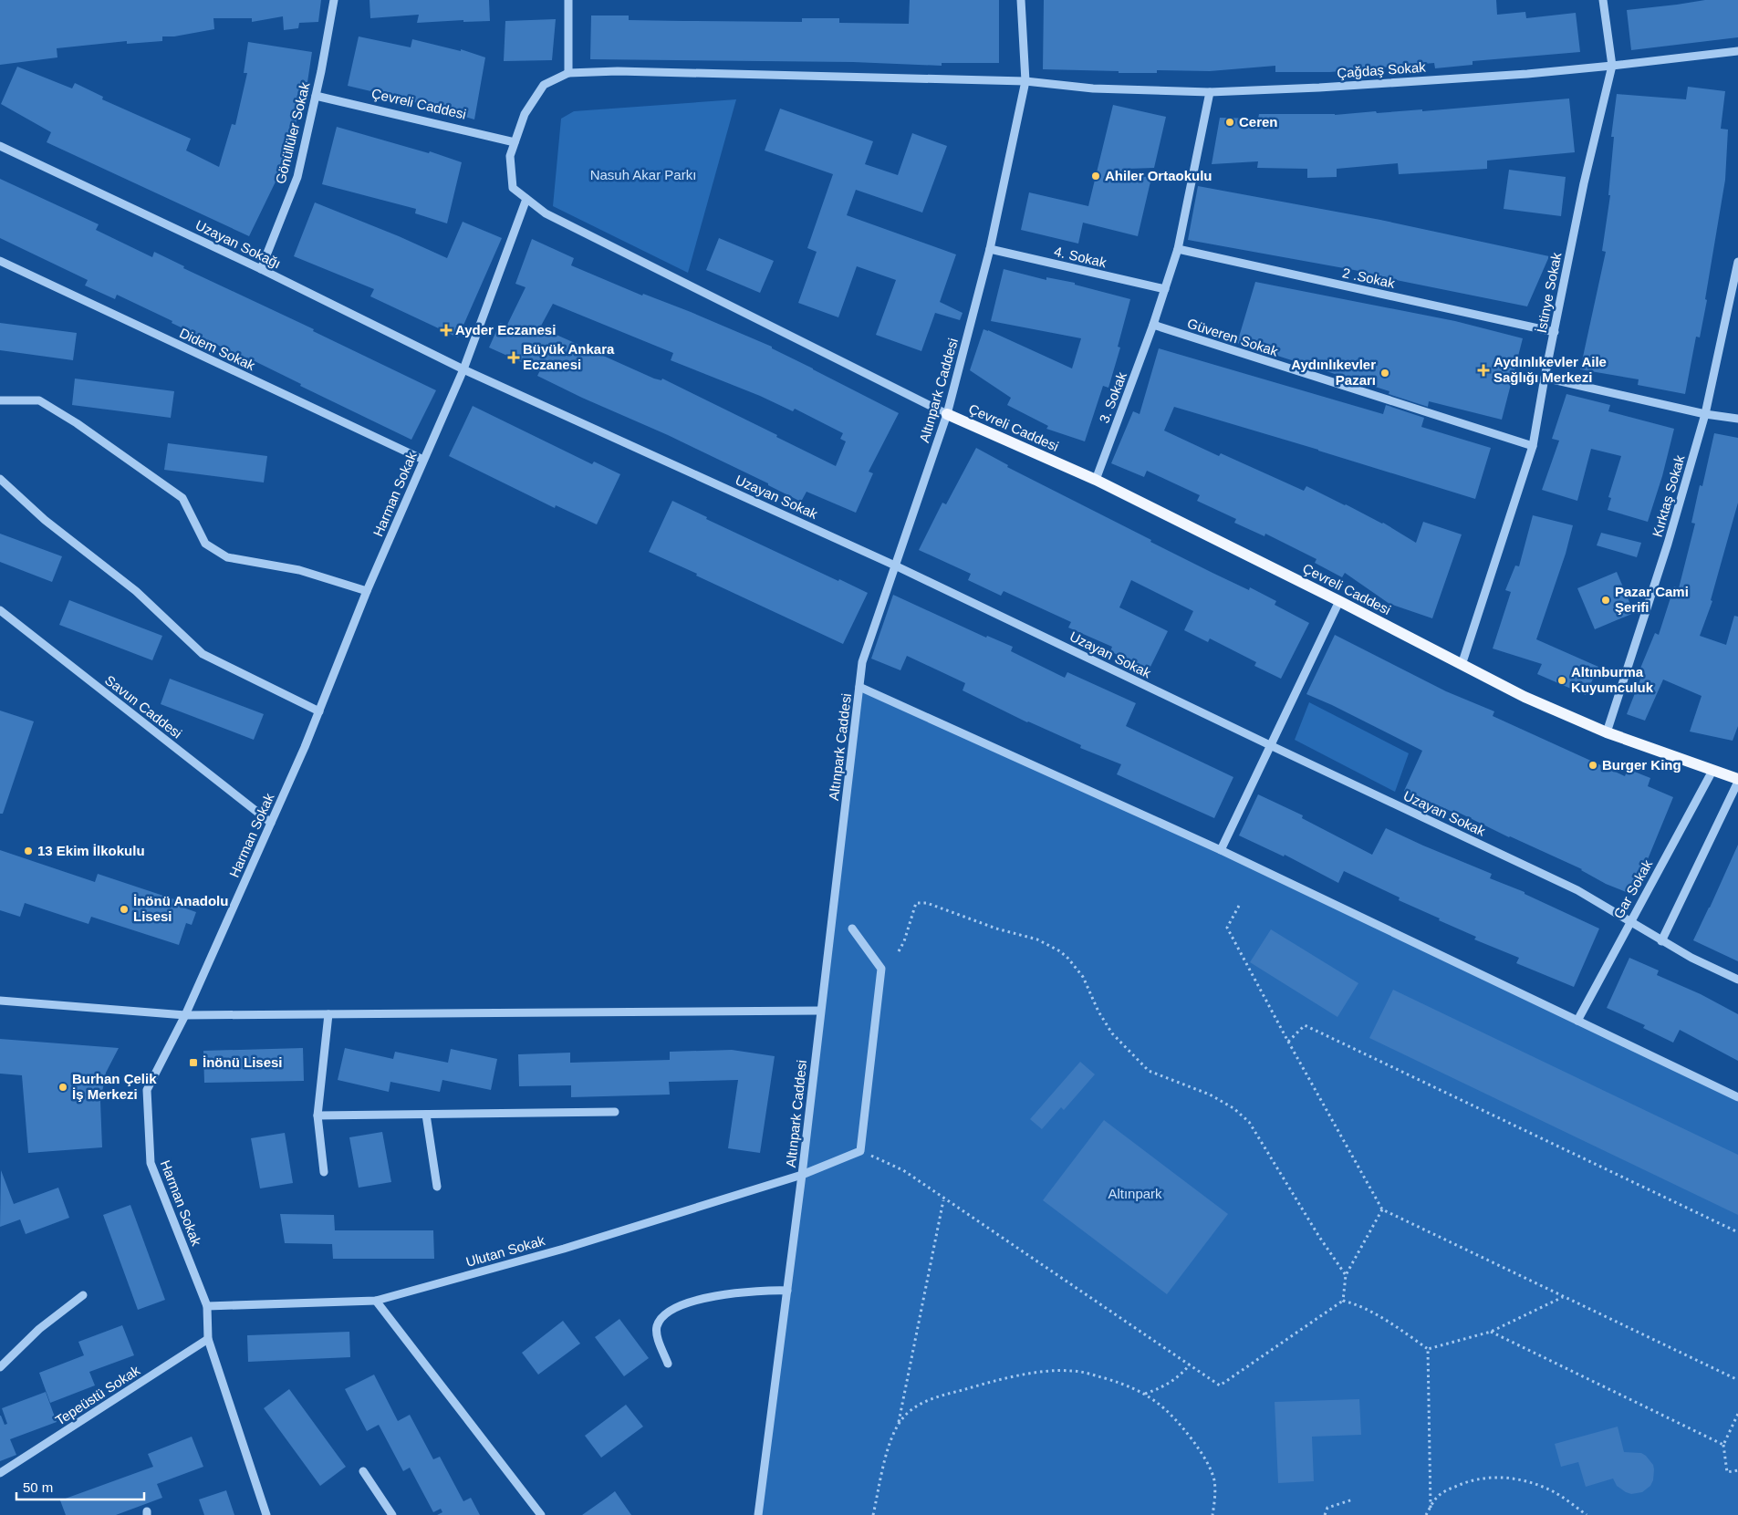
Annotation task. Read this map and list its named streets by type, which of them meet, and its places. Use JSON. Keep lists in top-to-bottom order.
{
  "streets": {
    "main road": ["Çevreli Caddesi"],
    "street": [
      "Çağdaş Sokak",
      "Gönüllüler Sokak",
      "Uzayan Sokağı",
      "4. Sokak",
      "2 .Sokak",
      "İstinye Sokak",
      "Güveren Sokak",
      "Didem Sokak",
      "Altınpark Caddesi",
      "3. Sokak",
      "Harman Sokak",
      "Kırktaş Sokak",
      "Uzayan Sokak",
      "Savun Caddesi",
      "Gar Sokak",
      "Ulutan Sokak",
      "Tepeüstü Sokak"
    ]
  },
  "crossings": [
    ["Çağdaş Sokak", "İstinye Sokak"],
    ["Çağdaş Sokak", "Altınpark Caddesi"],
    ["Çevreli Caddesi", "Gönüllüler Sokak"],
    ["Çevreli Caddesi", "İstinye Sokak"],
    ["Çevreli Caddesi", "Altınpark Caddesi"],
    ["Çevreli Caddesi", "3. Sokak"],
    ["Çevreli Caddesi", "Kırktaş Sokak"],
    ["Çevreli Caddesi", "Gar Sokak"],
    ["Gönüllüler Sokak", "Uzayan Sokağı"],
    ["Uzayan Sokağı", "Harman Sokak"],
    ["Uzayan Sokağı", "Uzayan Sokak"],
    ["4. Sokak", "Altınpark Caddesi"],
    ["2 .Sokak", "İstinye Sokak"],
    ["İstinye Sokak", "Güveren Sokak"],
    ["Güveren Sokak", "3. Sokak"],
    ["Didem Sokak", "Harman Sokak"],
    ["Altınpark Caddesi", "Uzayan Sokak"],
    ["Altınpark Caddesi", "Ulutan Sokak"],
    ["Harman Sokak", "Uzayan Sokak"],
    ["Harman Sokak", "Savun Caddesi"],
    ["Harman Sokak", "Ulutan Sokak"],
    ["Harman Sokak", "Tepeüstü Sokak"],
    ["Uzayan Sokak", "Gar Sokak"]
  ],
  "parks": ["Nasuh Akar Parkı", "Altınpark"],
  "places": {
    "other": [
      "Ceren",
      "Ahiler Ortaokulu",
      "Aydınlıkevler Pazarı",
      "Pazar Cami Şerifi",
      "Altınburma Kuyumculuk",
      "Burger King",
      "13 Ekim İlkokulu",
      "İnönü Anadolu Lisesi",
      "Burhan Çelik İş Merkezi"
    ],
    "health": ["Ayder Eczanesi", "Büyük Ankara Eczanesi", "Aydınlıkevler Aile Sağlığı Merkezi"],
    "transit": ["İnönü Lisesi"]
  },
  "scale_bar": "50 m"
}
